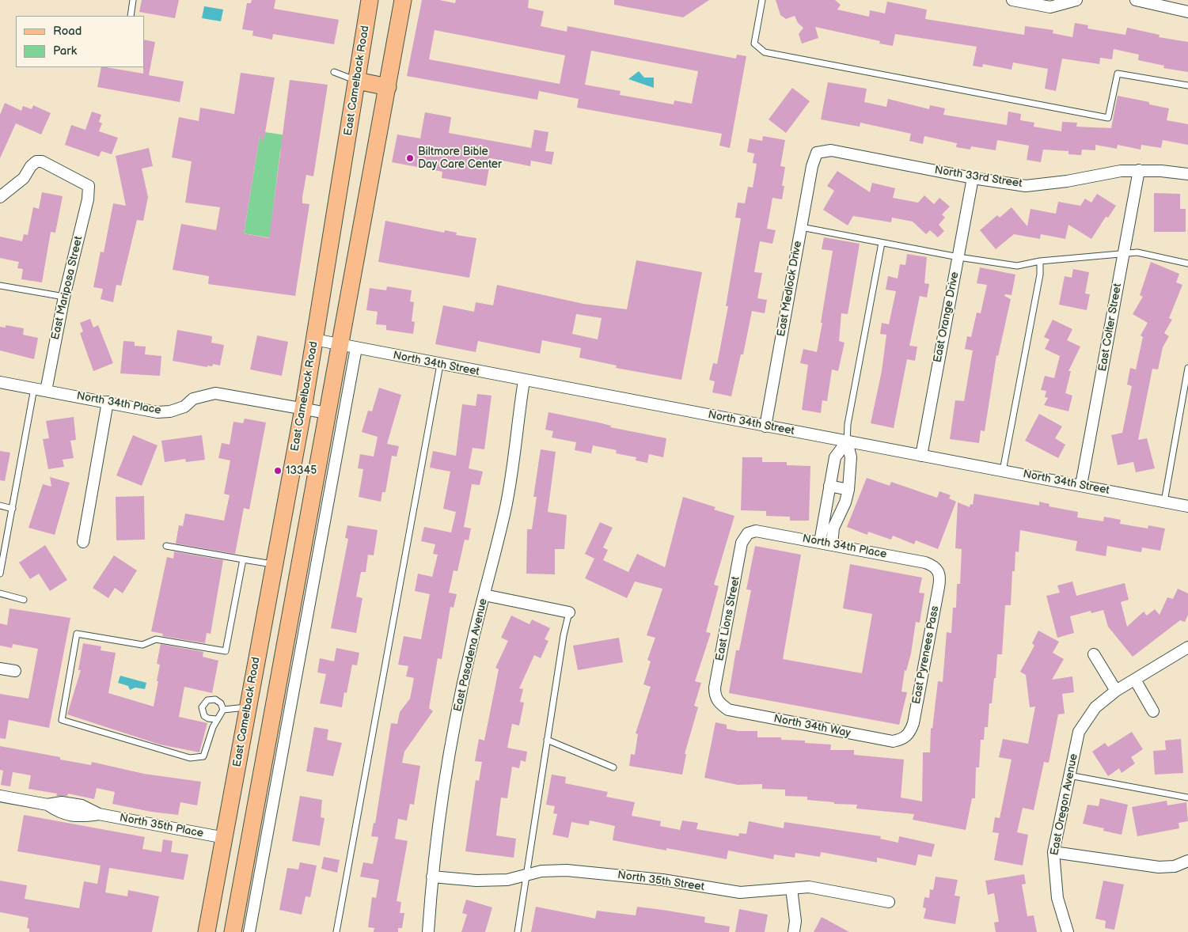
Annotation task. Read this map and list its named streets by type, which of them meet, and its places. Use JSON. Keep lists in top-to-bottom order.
{
  "streets": {
    "main road": ["East Camelback Road"],
    "street": [
      "North 33rd Street",
      "East Mariposa Street",
      "East Medlock Drive",
      "East Orange Drive",
      "East Colter Street",
      "North 34th Street",
      "North 34th Place",
      "East Lions Street",
      "East Pasadena Avenue",
      "East Pyrenees Pass",
      "North 34th Way",
      "East Oregon Avenue",
      "North 35th Place",
      "North 35th Street"
    ]
  },
  "crossings": [
    ["East Camelback Road", "North 34th Street"],
    ["East Camelback Road", "North 34th Place"],
    ["East Camelback Road", "North 35th Place"],
    ["North 33rd Street", "East Medlock Drive"],
    ["North 33rd Street", "East Orange Drive"],
    ["North 33rd Street", "East Colter Street"],
    ["East Mariposa Street", "North 34th Place"],
    ["East Medlock Drive", "North 34th Street"],
    ["East Orange Drive", "North 34th Street"],
    ["East Colter Street", "North 34th Street"],
    ["North 34th Street", "East Pasadena Avenue"],
    ["North 34th Place", "East Lions Street"],
    ["North 34th Place", "East Pyrenees Pass"],
    ["East Lions Street", "North 34th Way"],
    ["East Pasadena Avenue", "North 35th Street"],
    ["East Pyrenees Pass", "North 34th Way"]
  ],
  "places": ["Biltmore Bible Day Care Center", "13345"],
  "legend": ["Road", "Park"]
}
